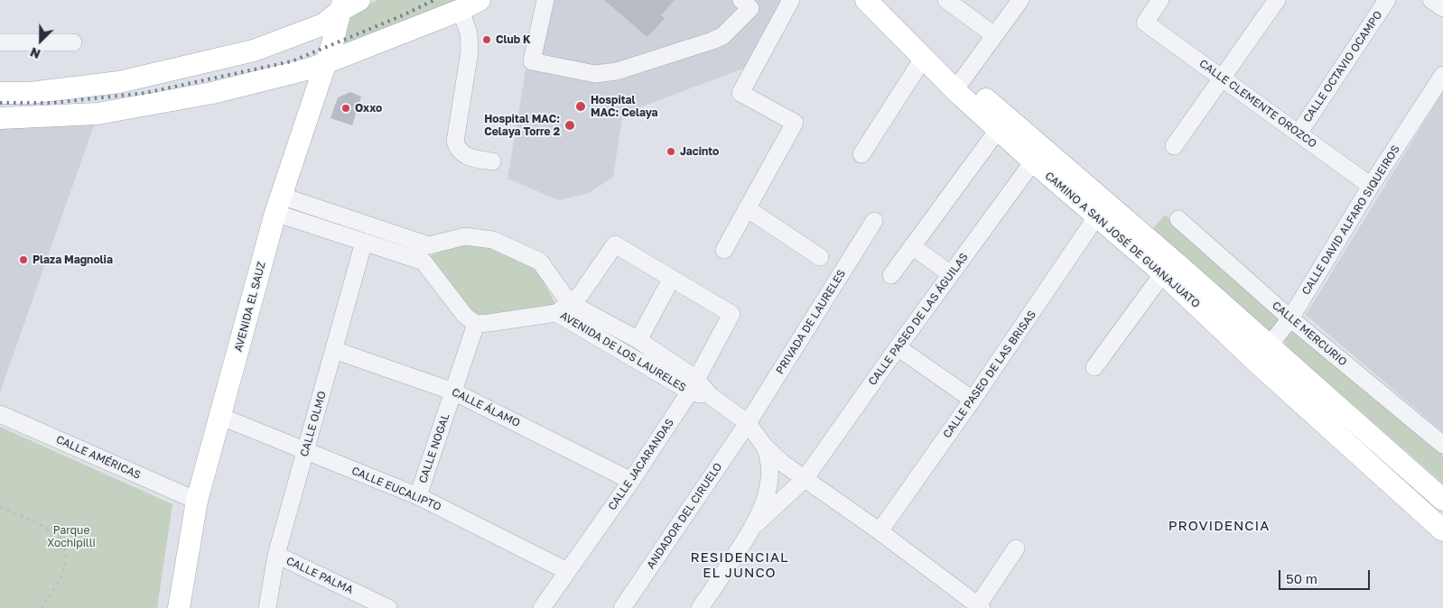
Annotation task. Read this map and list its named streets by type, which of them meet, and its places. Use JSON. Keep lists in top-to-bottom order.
{
  "streets": {
    "main road": ["CAMINO A SAN JOSÉ DE GUANAJUATO", "AVENIDA EL SAUZ"],
    "street": [
      "CALLE OCTAVIO OCAMPO",
      "CALLE CLEMENTE OROZCO",
      "CALLE DAVID ALFARO SIQUEIROS",
      "CALLE PASEO DE LAS ÁGUILAS",
      "PRIVADA DE LAURELES",
      "CALLE MERCURIO",
      "AVENIDA DE LOS LAURELES",
      "CALLE PASEO DE LAS BRISAS",
      "CALLE ÁLAMO",
      "CALLE OLMO",
      "CALLE NOGAL",
      "CALLE AMÉRICAS",
      "CALLE JACARANDAS",
      "CALLE EUCALIPTO",
      "ANDADOR DEL CIRUELO",
      "CALLE PALMA"
    ]
  },
  "crossings": [
    ["CALLE OCTAVIO OCAMPO", "CALLE CLEMENTE OROZCO"],
    ["CALLE CLEMENTE OROZCO", "CALLE DAVID ALFARO SIQUEIROS"],
    ["CALLE DAVID ALFARO SIQUEIROS", "CAMINO A SAN JOSÉ DE GUANAJUATO"],
    ["CALLE DAVID ALFARO SIQUEIROS", "CALLE MERCURIO"],
    ["CAMINO A SAN JOSÉ DE GUANAJUATO", "CALLE PASEO DE LAS ÁGUILAS"],
    ["CAMINO A SAN JOSÉ DE GUANAJUATO", "CALLE PASEO DE LAS BRISAS"],
    ["AVENIDA EL SAUZ", "AVENIDA DE LOS LAURELES"],
    ["AVENIDA EL SAUZ", "CALLE AMÉRICAS"],
    ["AVENIDA EL SAUZ", "CALLE EUCALIPTO"],
    ["CALLE PASEO DE LAS ÁGUILAS", "AVENIDA DE LOS LAURELES"],
    ["PRIVADA DE LAURELES", "AVENIDA DE LOS LAURELES"],
    ["PRIVADA DE LAURELES", "ANDADOR DEL CIRUELO"],
    ["AVENIDA DE LOS LAURELES", "CALLE PASEO DE LAS BRISAS"],
    ["AVENIDA DE LOS LAURELES", "CALLE NOGAL"],
    ["AVENIDA DE LOS LAURELES", "CALLE JACARANDAS"],
    ["AVENIDA DE LOS LAURELES", "ANDADOR DEL CIRUELO"],
    ["CALLE ÁLAMO", "CALLE OLMO"],
    ["CALLE ÁLAMO", "CALLE NOGAL"],
    ["CALLE ÁLAMO", "CALLE JACARANDAS"],
    ["CALLE OLMO", "CALLE EUCALIPTO"],
    ["CALLE OLMO", "CALLE PALMA"],
    ["CALLE NOGAL", "CALLE EUCALIPTO"],
    ["CALLE JACARANDAS", "CALLE EUCALIPTO"]
  ],
  "districts": ["PROVIDENCIA", "RESIDENCIAL EL JUNCO"],
  "parks": ["Parque Xochipilli"],
  "places": [
    "Club K",
    "Hospital MAC: Celaya",
    "Oxxo",
    "Hospital MAC: Celaya Torre 2",
    "Jacinto",
    "Plaza Magnolia"
  ],
  "scale_bar": "50 m",
  "north": "bottom left"
}
